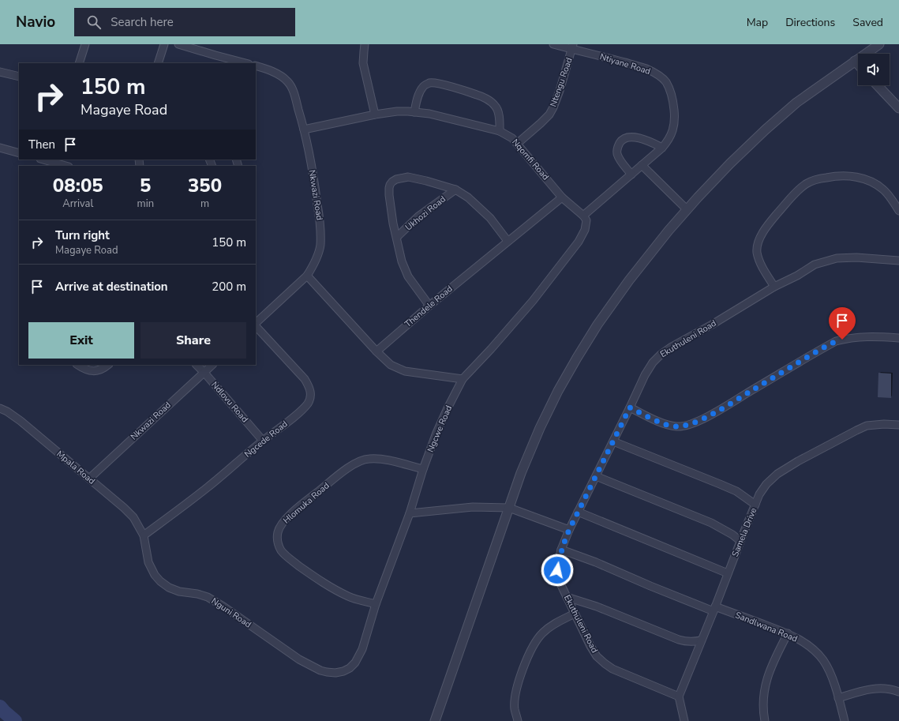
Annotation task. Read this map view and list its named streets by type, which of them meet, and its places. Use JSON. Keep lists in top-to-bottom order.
{
  "streets": {
    "street": [
      "Ntiyane Road",
      "Ntengu Road",
      "Nqomfi Road",
      "Nkwazi Road",
      "Ukhozi Road",
      "Thendele Road",
      "Ekuthuleni Road",
      "Ndlovu Road",
      "Ngcwe Road",
      "Ngcede Road",
      "Mpala Road",
      "Hlomuka Road",
      "Samela Drive",
      "Nguni Road",
      "Sandlwana Road"
    ]
  },
  "crossings": [
    ["Ntiyane Road", "Ntengu Road"],
    ["Ntengu Road", "Nqomfi Road"],
    ["Nqomfi Road", "Nkwazi Road"],
    ["Nqomfi Road", "Thendele Road"],
    ["Nqomfi Road", "Ngcwe Road"],
    ["Nkwazi Road", "Ndlovu Road"],
    ["Nkwazi Road", "Mpala Road"],
    ["Ukhozi Road", "Thendele Road"],
    ["Ekuthuleni Road", "Samela Drive"],
    ["Ekuthuleni Road", "Sandlwana Road"],
    ["Ndlovu Road", "Ngcede Road"],
    ["Ngcwe Road", "Hlomuka Road"],
    ["Ngcwe Road", "Nguni Road"],
    ["Ngcede Road", "Mpala Road"],
    ["Ngcede Road", "Nguni Road"],
    ["Mpala Road", "Nguni Road"],
    ["Samela Drive", "Sandlwana Road"]
  ],
  "page": {
    "header": "Navio",
    "search": "Search here",
    "nav": ["Map", "Directions", "Saved"],
    "turn": ["150 m", "Magaye Road"],
    "then": "Then",
    "eta": [
      "08:05",
      "Arrival",
      "5",
      "min",
      "350",
      "m"
    ],
    "list": [
      {
        "name": "Turn right",
        "note": "Magaye Road",
        "value": "150 m"
      },
      {
        "name": "Arrive at destination",
        "value": "200 m"
      }
    ],
    "buttons": ["Exit", "Share"]
  }
}
